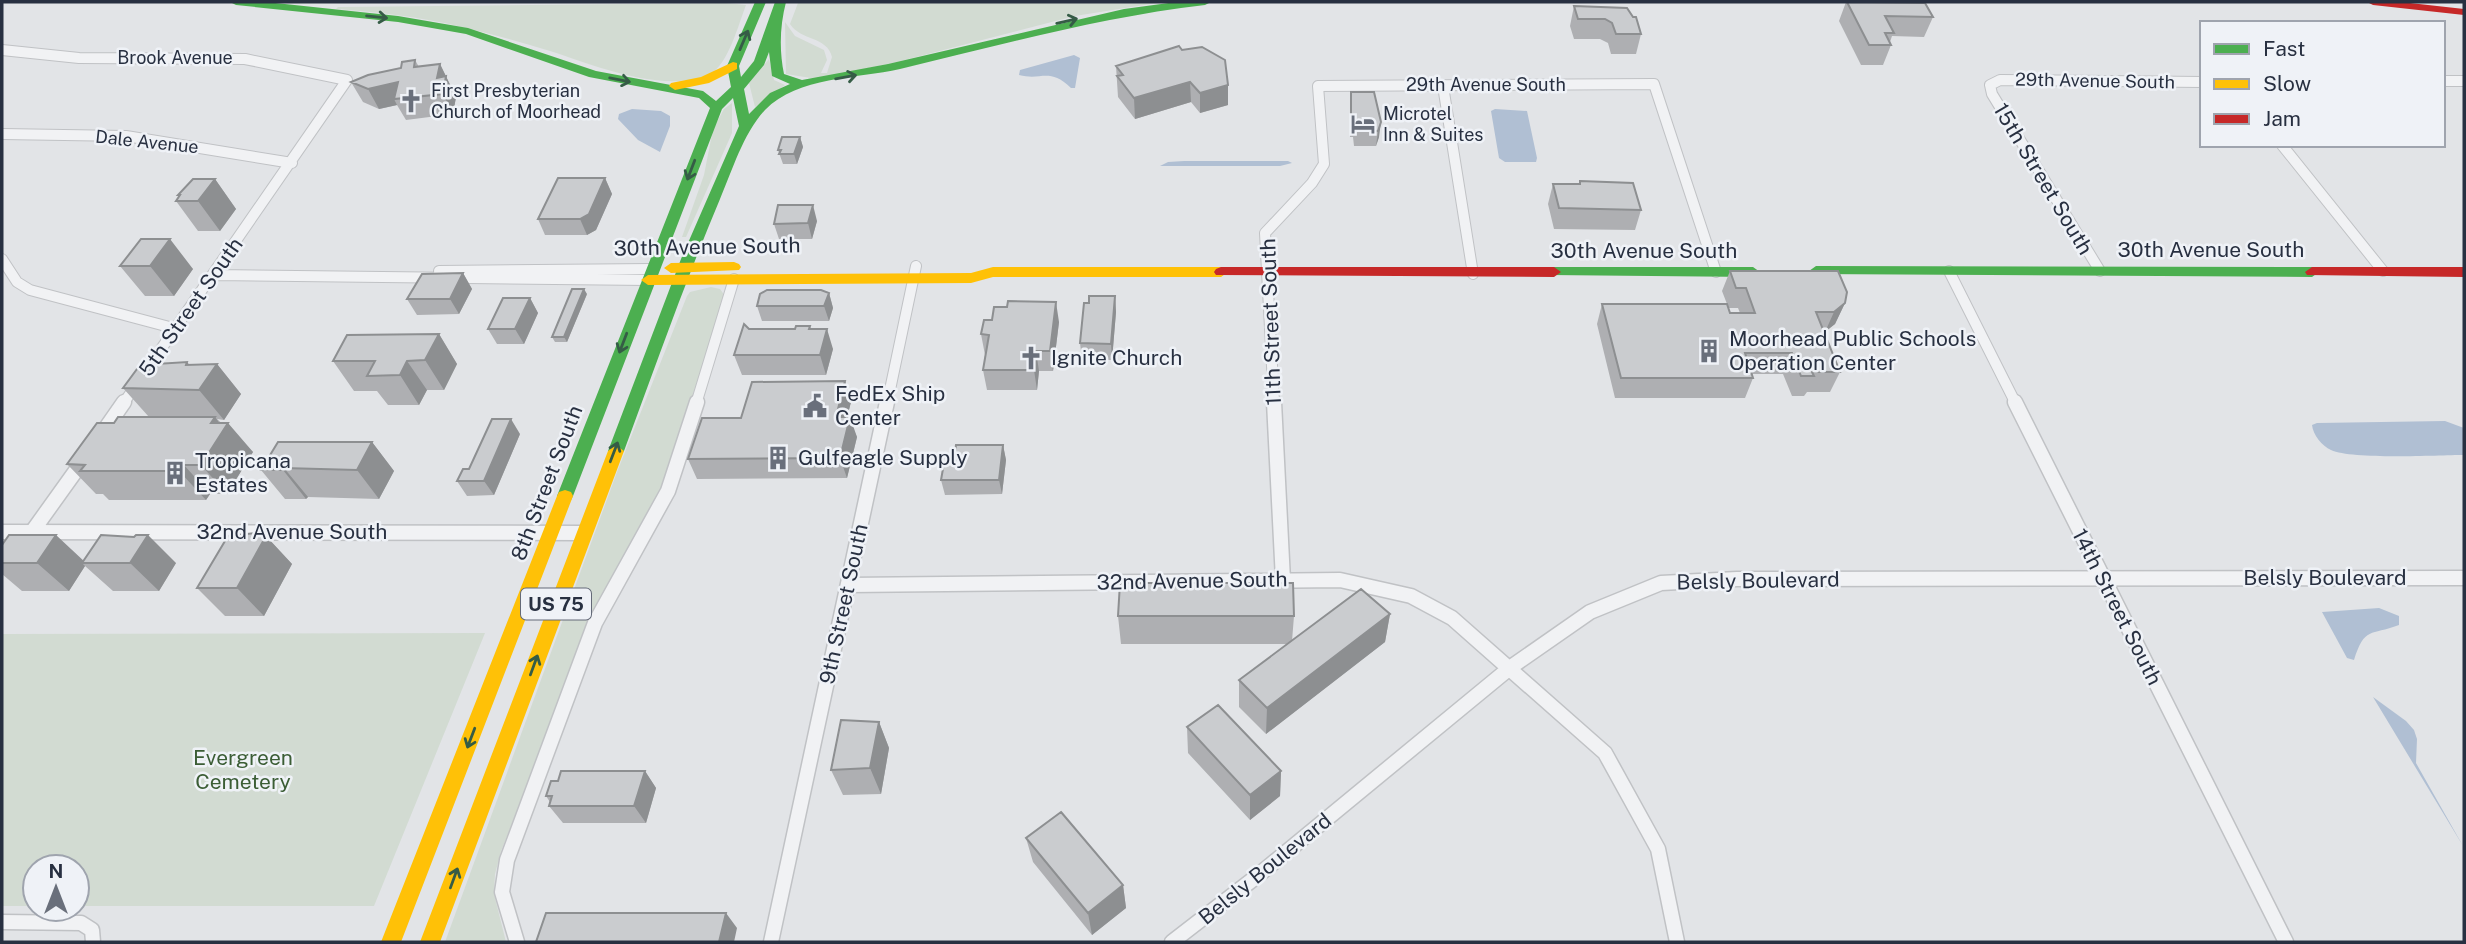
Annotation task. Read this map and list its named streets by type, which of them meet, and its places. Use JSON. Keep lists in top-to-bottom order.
{
  "streets": {
    "main road": ["30th Avenue South", "8th Street South", "US 75"],
    "street": [
      "Brook Avenue",
      "29th Avenue South",
      "Dale Avenue",
      "15th Street South",
      "5th Street South",
      "11th Street South",
      "32nd Avenue South",
      "Belsly Boulevard",
      "9th Street South",
      "14th Street South"
    ]
  },
  "crossings": [
    ["Brook Avenue", "5th Street South"],
    ["29th Avenue South", "15th Street South"],
    ["29th Avenue South", "30th Avenue South"],
    ["29th Avenue South", "11th Street South"],
    ["Dale Avenue", "5th Street South"],
    ["15th Street South", "30th Avenue South"],
    ["30th Avenue South", "5th Street South"],
    ["30th Avenue South", "11th Street South"],
    ["30th Avenue South", "8th Street South"],
    ["30th Avenue South", "US 75"],
    ["30th Avenue South", "9th Street South"],
    ["30th Avenue South", "14th Street South"],
    ["5th Street South", "32nd Avenue South"],
    ["11th Street South", "32nd Avenue South"],
    ["8th Street South", "32nd Avenue South"],
    ["32nd Avenue South", "Belsly Boulevard"],
    ["32nd Avenue South", "US 75"],
    ["32nd Avenue South", "9th Street South"],
    ["Belsly Boulevard", "14th Street South"]
  ],
  "parks": ["Evergreen Cemetery"],
  "places": {
    "church": ["First Presbyterian Church of Moorhead", "Ignite Church"],
    "hotel": ["Microtel Inn & Suites"],
    "building": ["Moorhead Public Schools Operation Center", "Gulfeagle Supply", "Tropicana Estates"],
    "public building": ["FedEx Ship Center"]
  },
  "legend": ["Fast", "Slow", "Jam"],
  "north": "top"
}
